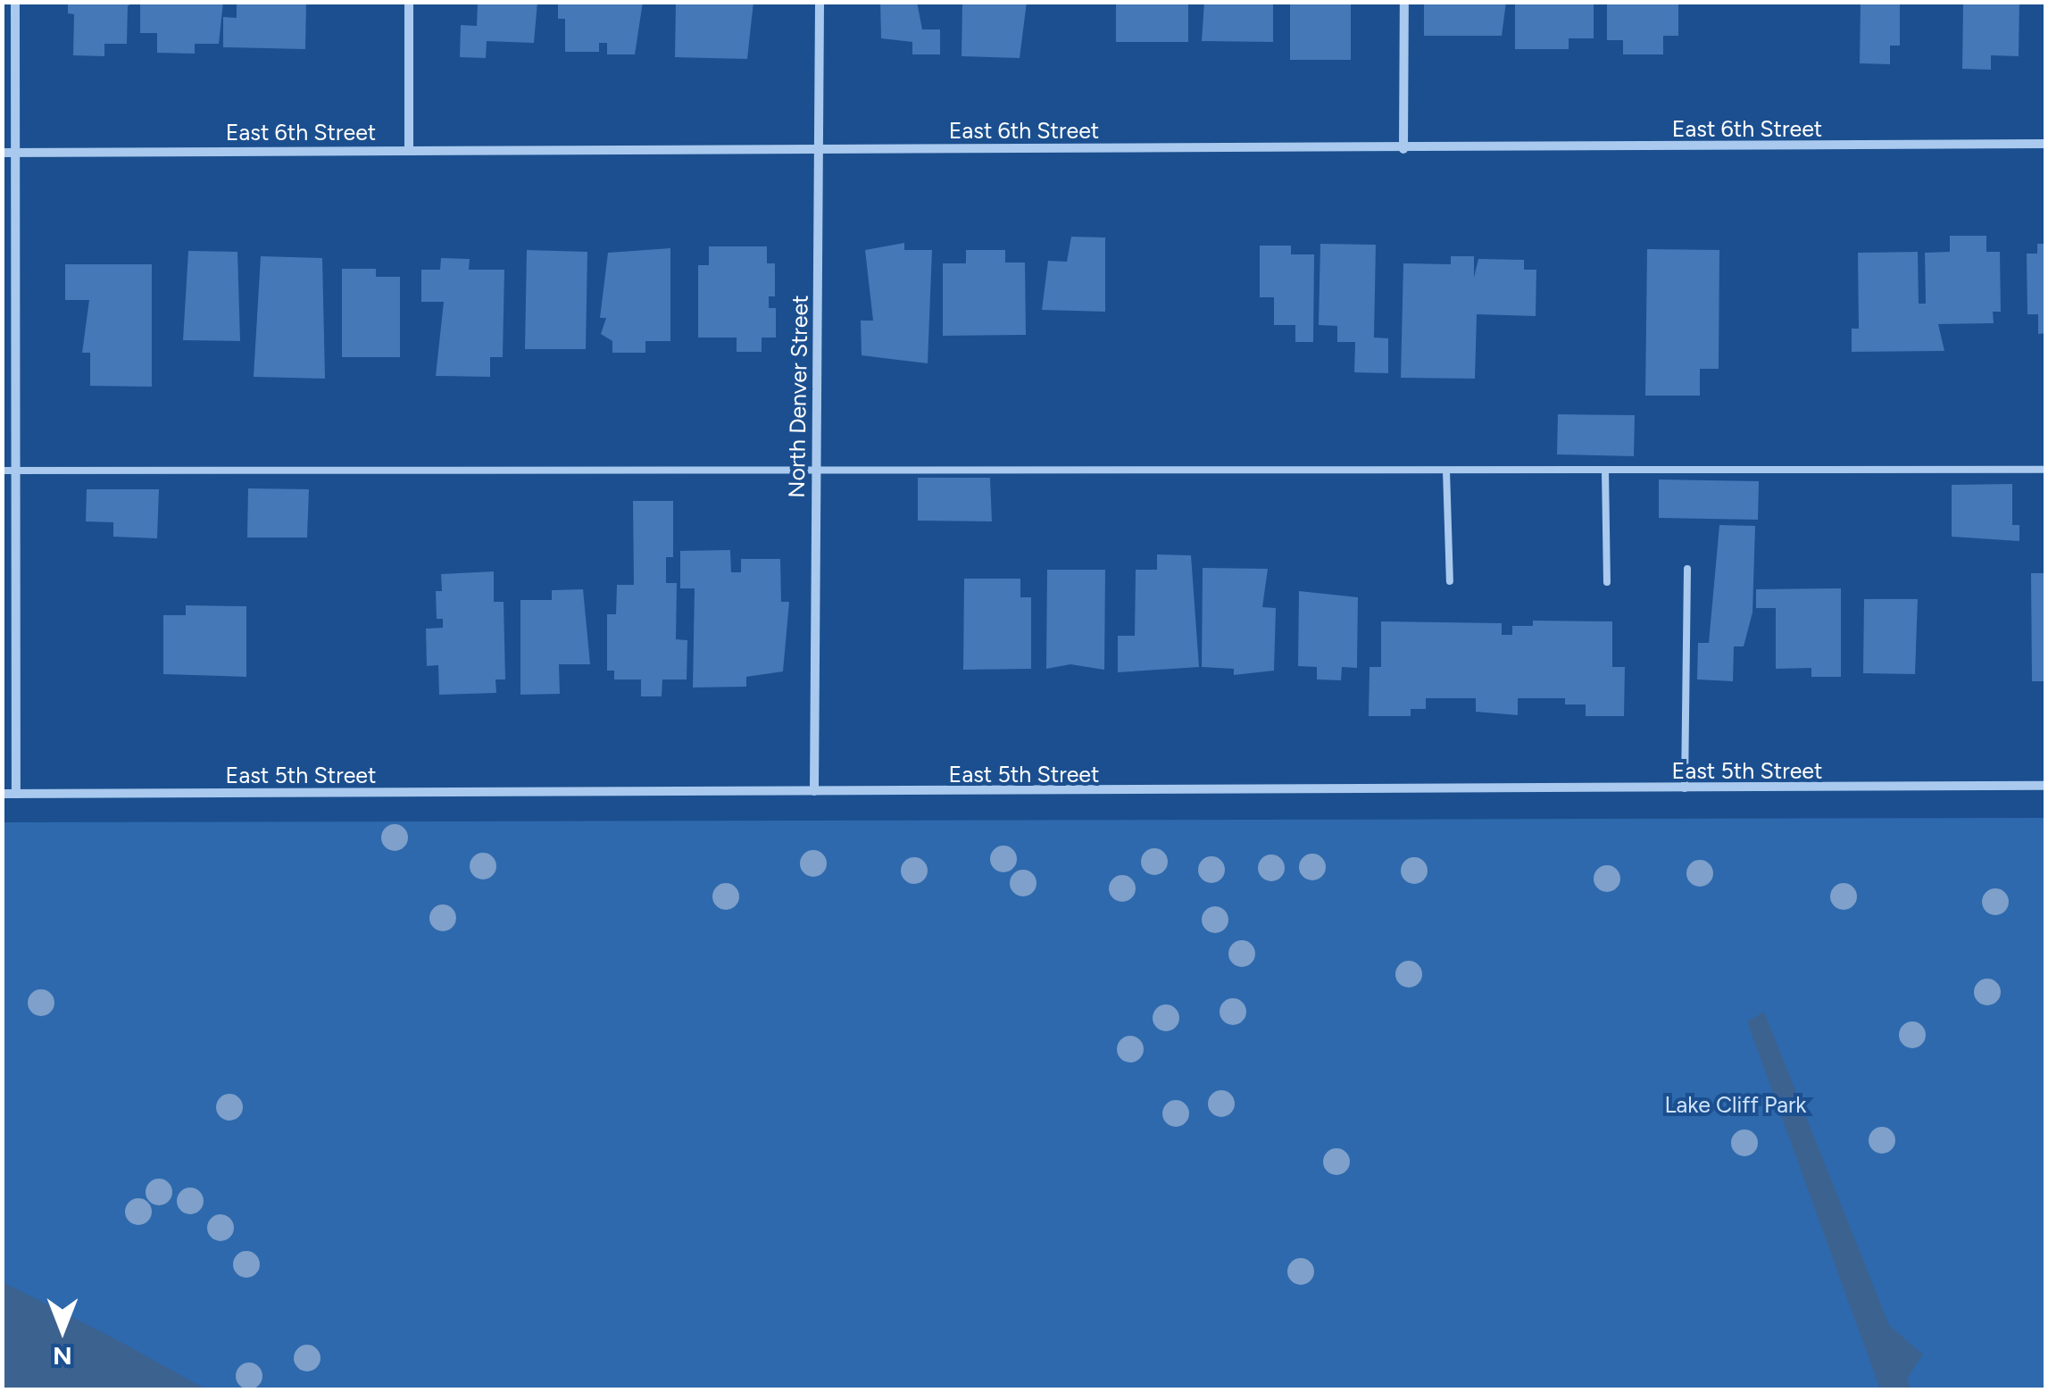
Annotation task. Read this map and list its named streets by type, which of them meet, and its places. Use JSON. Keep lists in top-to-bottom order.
{
  "streets": {
    "street": ["East 6th Street", "North Denver Street", "East 5th Street"]
  },
  "crossings": [
    ["East 6th Street", "North Denver Street"],
    ["North Denver Street", "East 5th Street"]
  ],
  "parks": ["Lake Cliff Park"],
  "north": "bottom"
}
